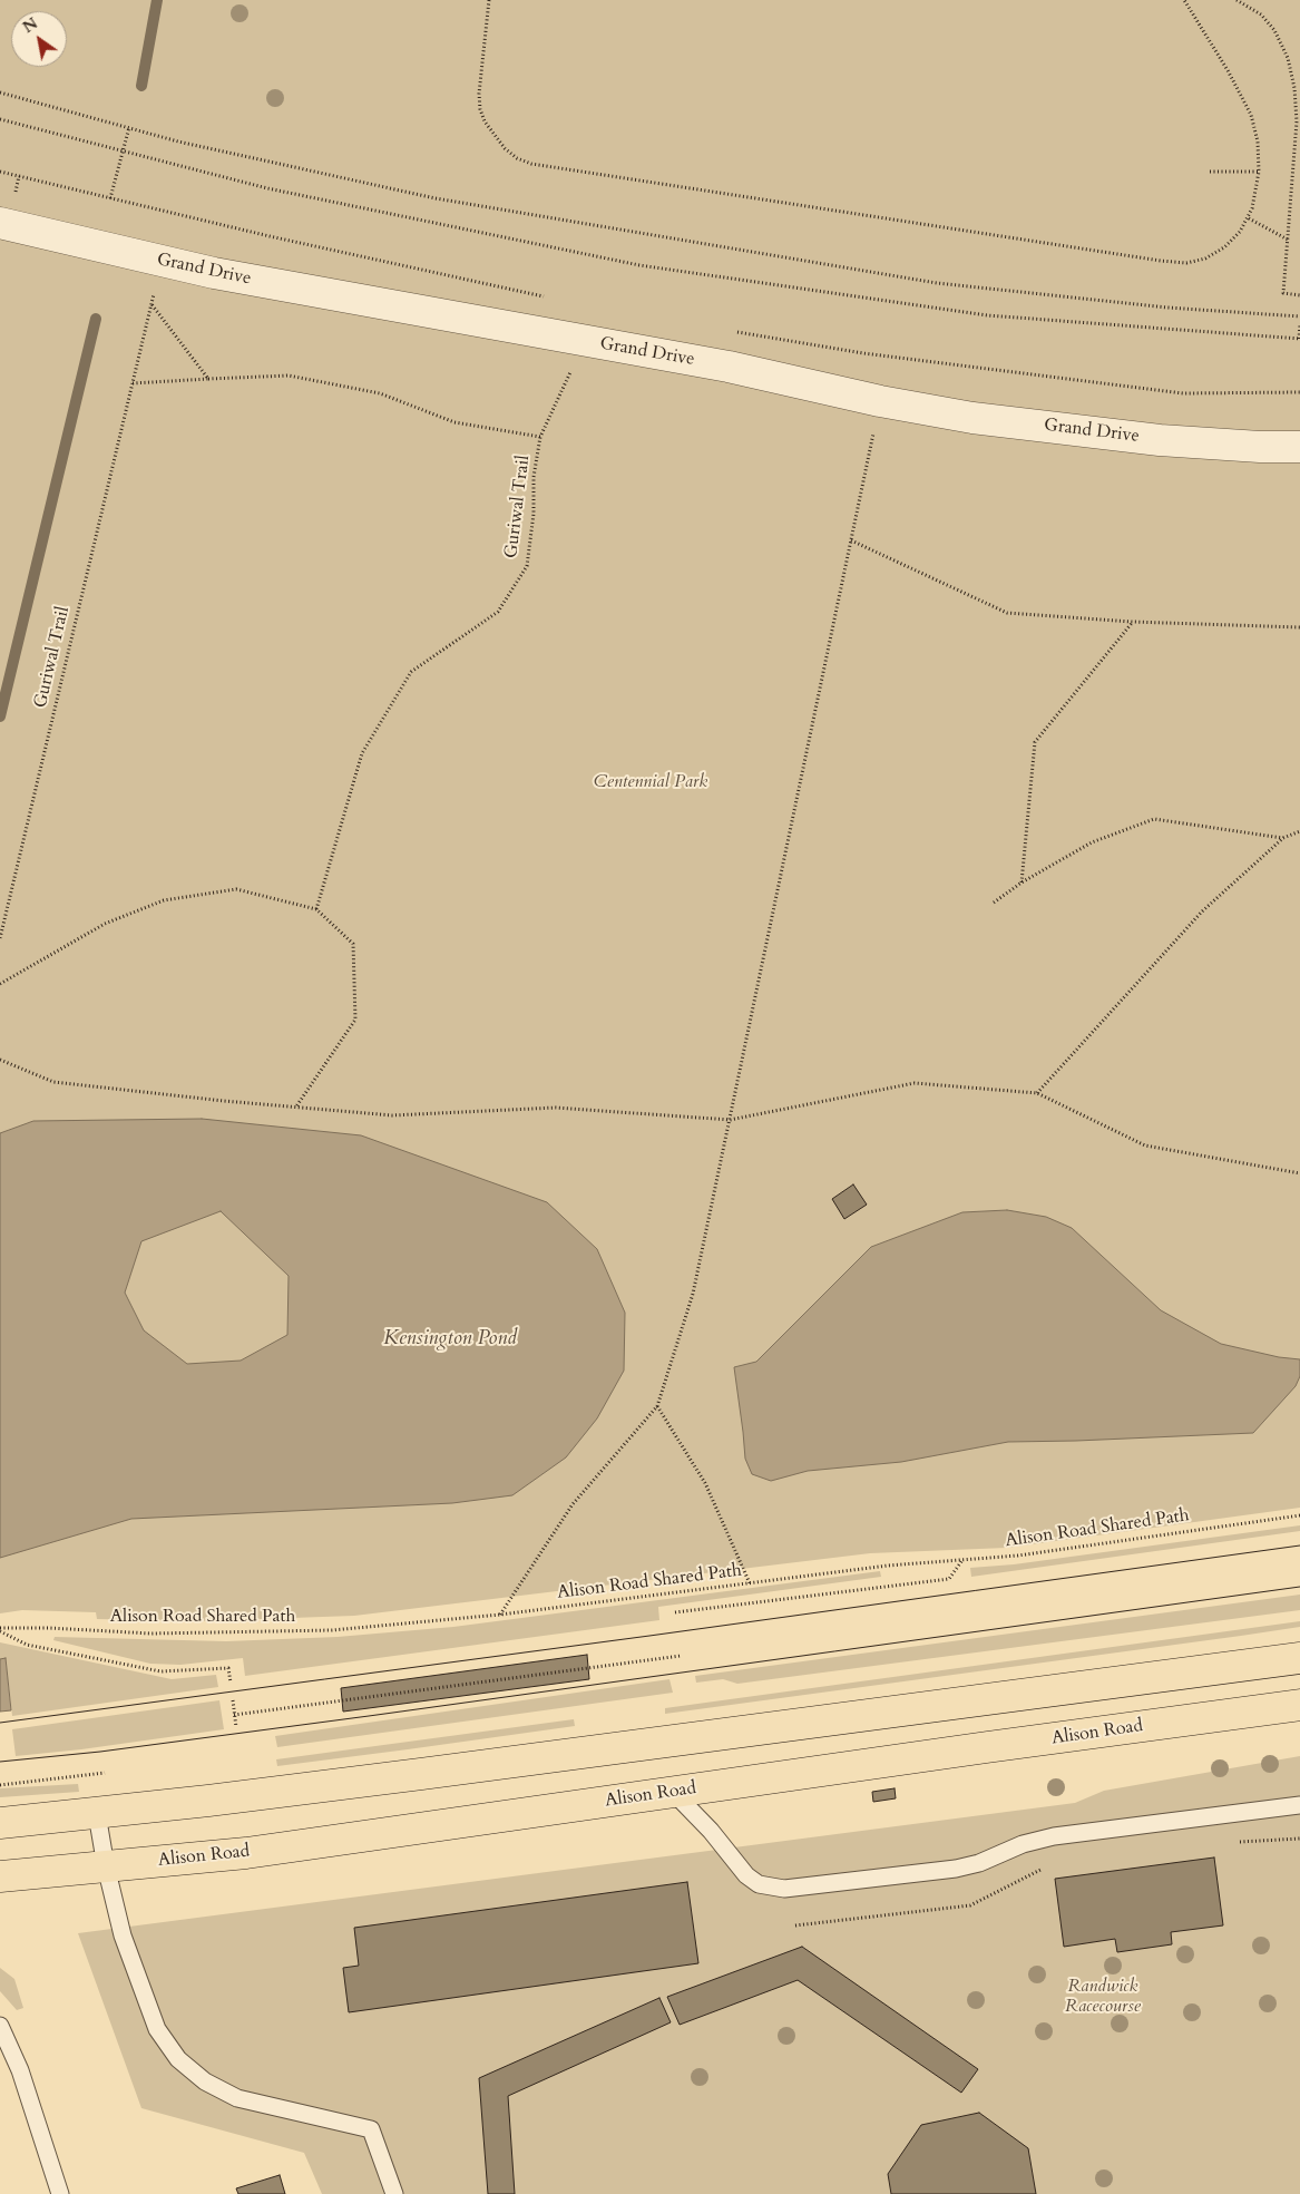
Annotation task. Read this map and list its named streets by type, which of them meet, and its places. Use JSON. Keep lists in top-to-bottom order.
{
  "streets": {
    "main road": ["Alison Road"],
    "street": ["Grand Drive"],
    "path": ["Guriwal Trail", "Alison Road Shared Path"]
  },
  "crossings": [
    ["Grand Drive", "Guriwal Trail"]
  ],
  "water": ["Kensington Pond"],
  "parks": ["Centennial Park", "Randwick Racecourse"],
  "north": "top left"
}
